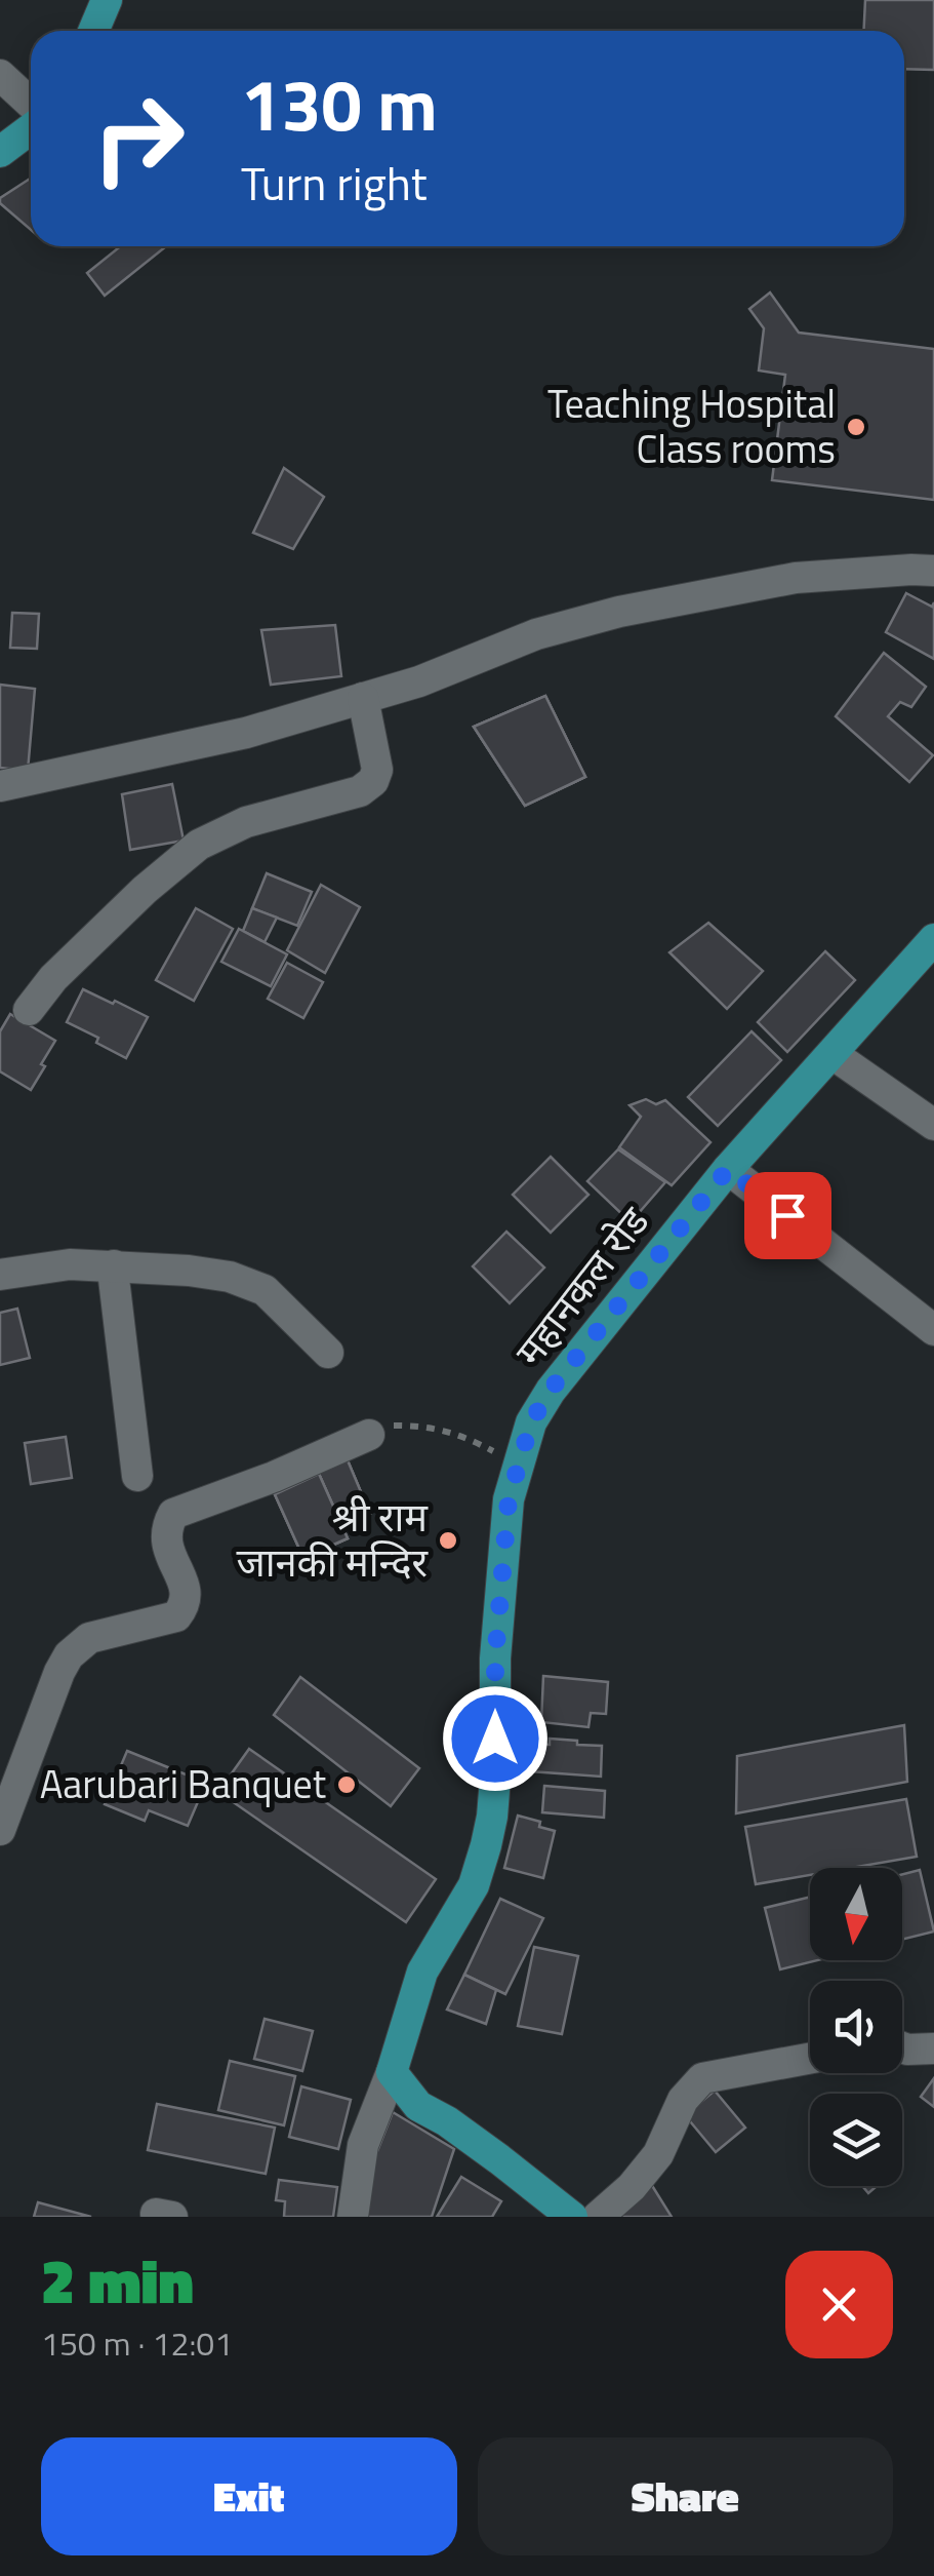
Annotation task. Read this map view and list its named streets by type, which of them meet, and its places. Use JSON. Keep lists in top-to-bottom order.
{
  "streets": {
    "main road": ["महानकल रोड"]
  },
  "places": ["Teaching Hospital Class rooms", "श्री राम जानकी मन्दिर", "Aarubari Banquet"],
  "north": "bottom",
  "page": {
    "turn": ["130 m", "Turn right"],
    "heading": ["2 min", "150 m · 12:01"],
    "buttons": ["Exit", "Share"]
  }
}
